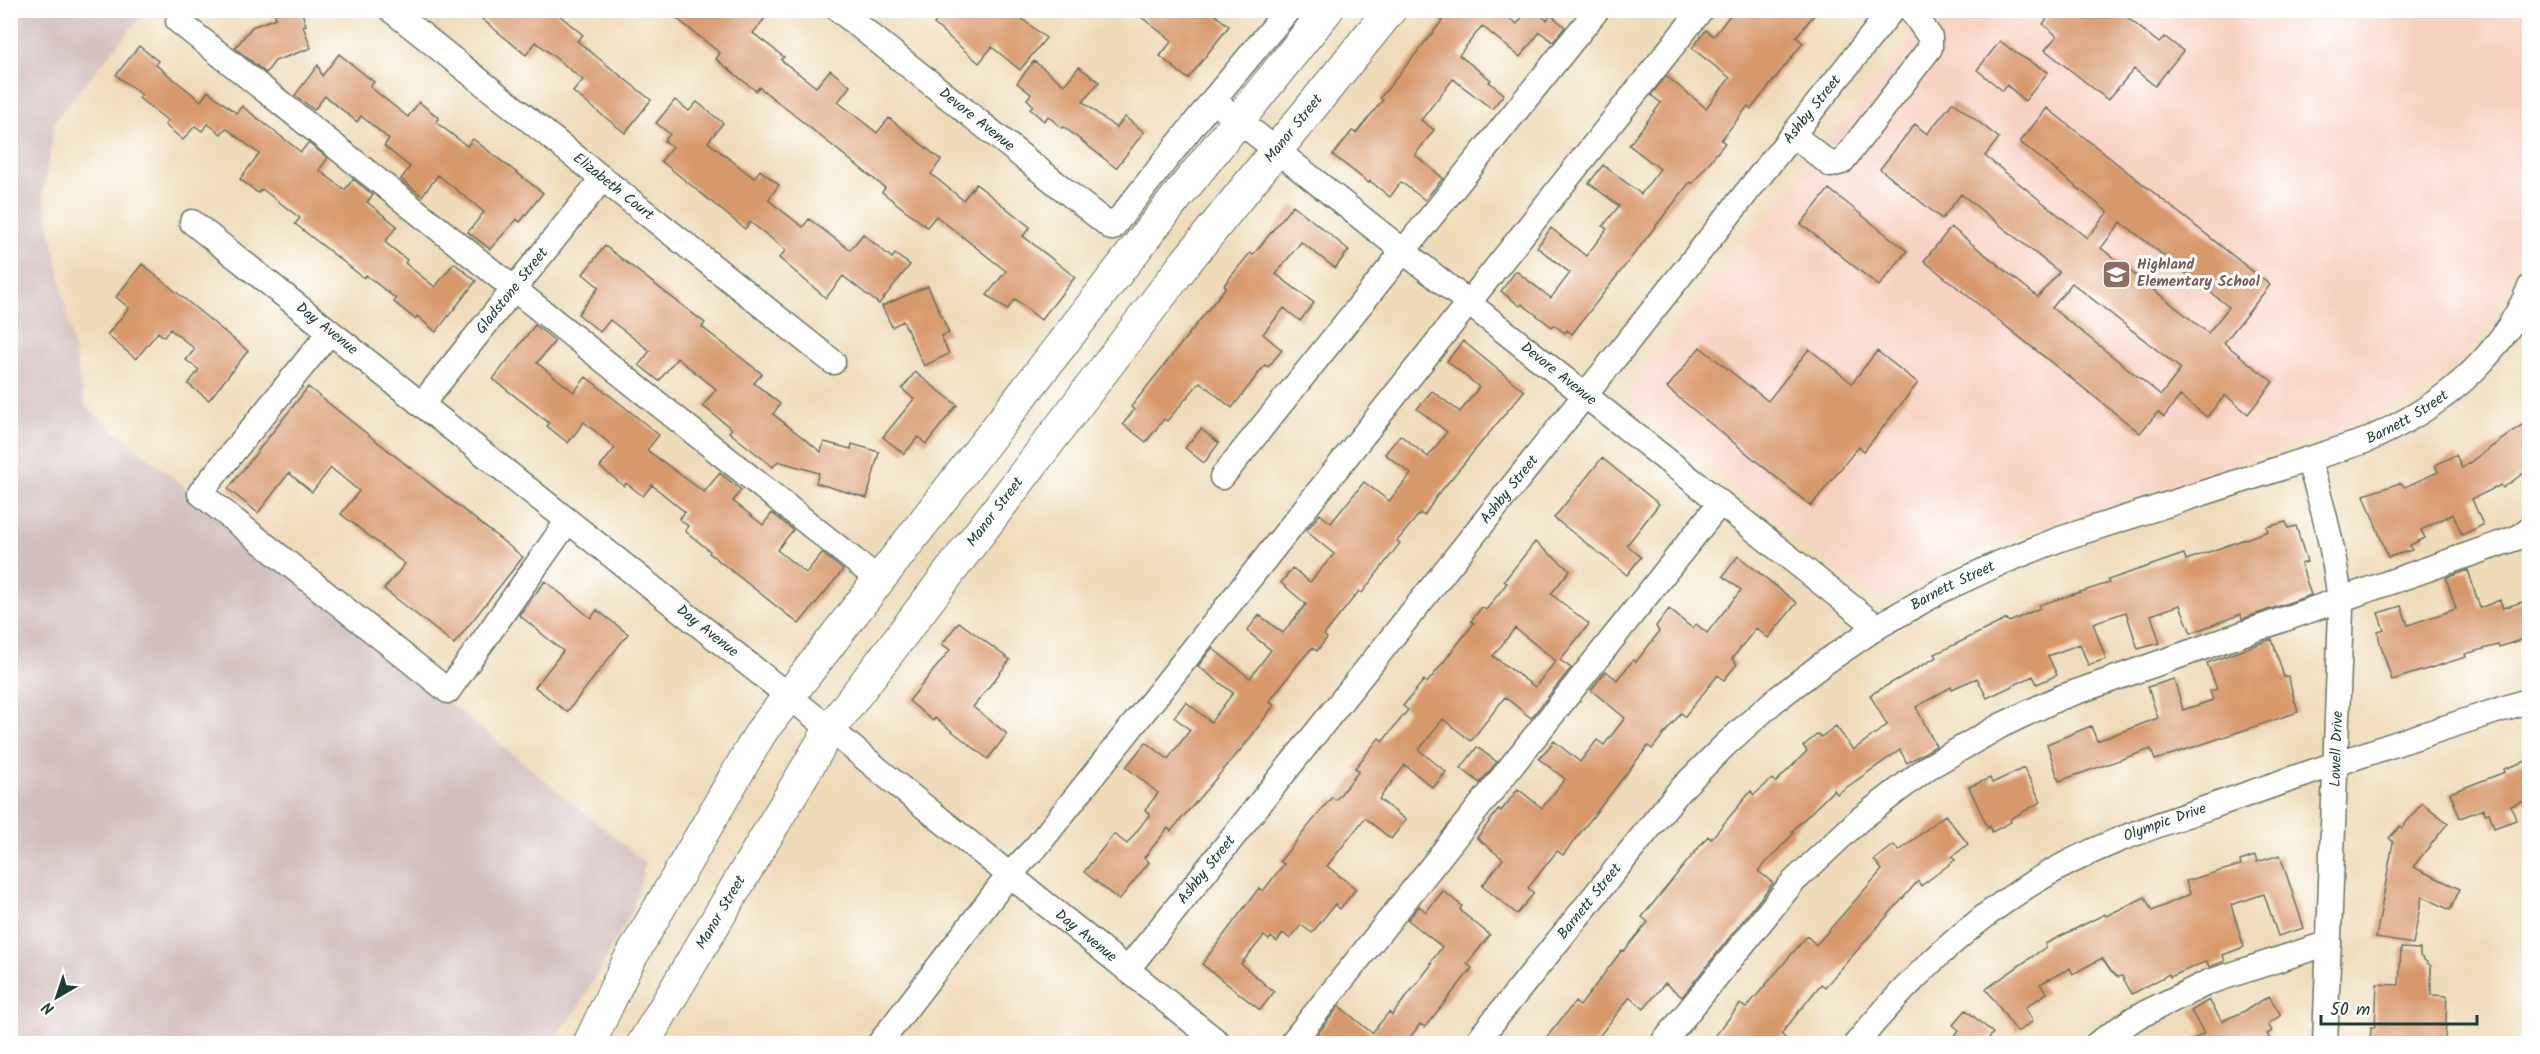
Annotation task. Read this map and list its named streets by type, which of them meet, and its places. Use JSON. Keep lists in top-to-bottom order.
{
  "streets": {
    "main road": ["Manor Street"],
    "street": [
      "Ashby Street",
      "Devore Avenue",
      "Elizabeth Court",
      "Gladstone Street",
      "Day Avenue",
      "Barnett Street",
      "Lowell Drive",
      "Olympic Drive"
    ]
  },
  "crossings": [
    ["Ashby Street", "Devore Avenue"],
    ["Ashby Street", "Day Avenue"],
    ["Devore Avenue", "Manor Street"],
    ["Devore Avenue", "Barnett Street"],
    ["Manor Street", "Day Avenue"],
    ["Elizabeth Court", "Gladstone Street"],
    ["Gladstone Street", "Day Avenue"],
    ["Barnett Street", "Lowell Drive"],
    ["Lowell Drive", "Olympic Drive"]
  ],
  "places": {
    "school or university": ["Highland Elementary School"]
  },
  "scale_bar": "50 m",
  "north": "bottom left"
}
